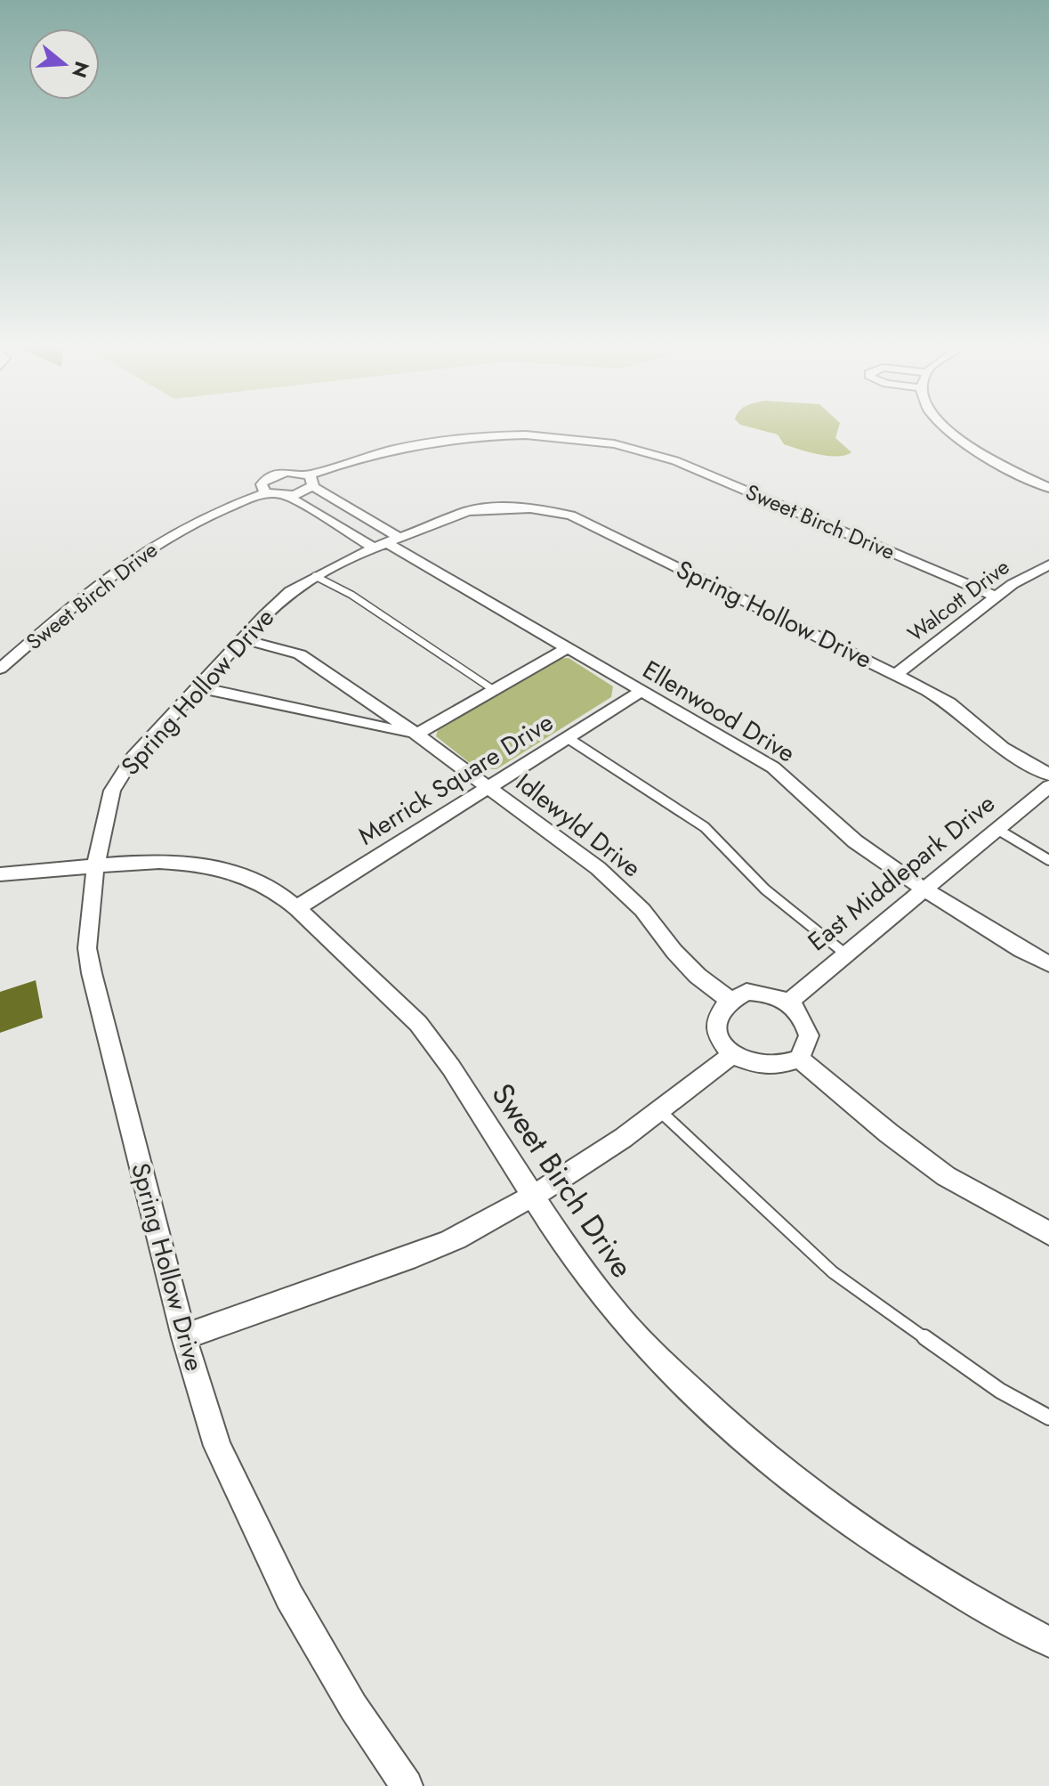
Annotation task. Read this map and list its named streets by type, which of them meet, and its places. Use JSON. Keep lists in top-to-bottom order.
{
  "streets": {
    "street": [
      "Sweet Birch Drive",
      "Walcott Drive",
      "Spring Hollow Drive",
      "Ellenwood Drive",
      "Merrick Square Drive",
      "Idlewyld Drive",
      "East Middlepark Drive"
    ]
  },
  "crossings": [
    ["Sweet Birch Drive", "Walcott Drive"],
    ["Sweet Birch Drive", "Spring Hollow Drive"],
    ["Sweet Birch Drive", "Ellenwood Drive"],
    ["Sweet Birch Drive", "Merrick Square Drive"],
    ["Walcott Drive", "Spring Hollow Drive"],
    ["Spring Hollow Drive", "Ellenwood Drive"],
    ["Spring Hollow Drive", "Idlewyld Drive"],
    ["Ellenwood Drive", "Merrick Square Drive"],
    ["Ellenwood Drive", "East Middlepark Drive"],
    ["Merrick Square Drive", "Idlewyld Drive"],
    ["Idlewyld Drive", "East Middlepark Drive"]
  ],
  "north": "right"
}
